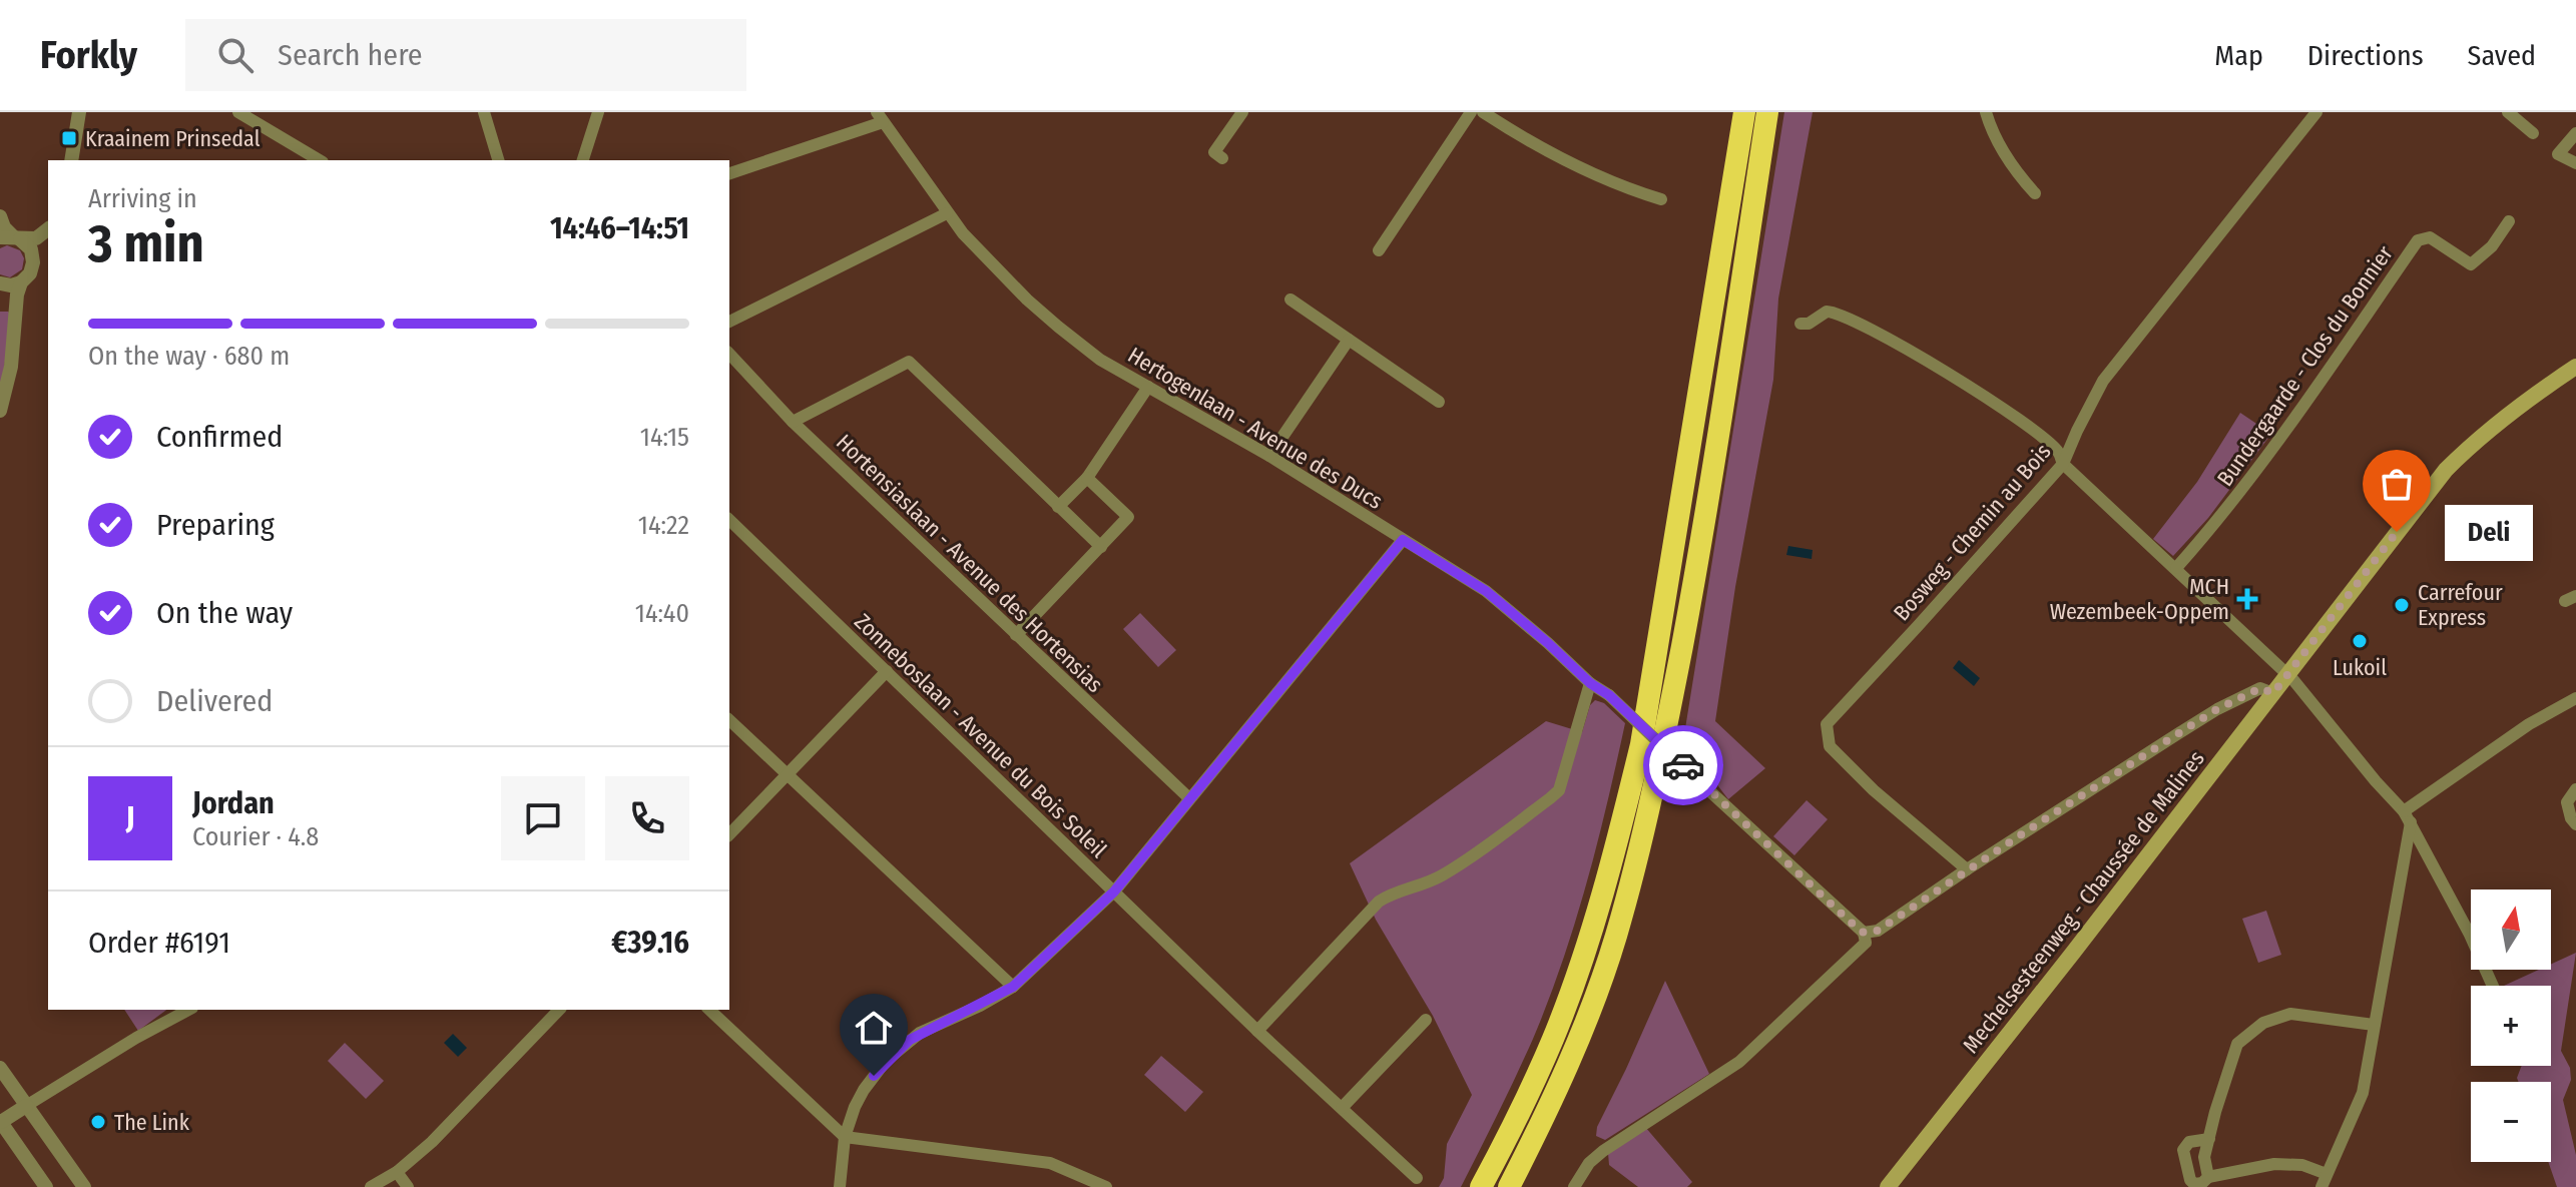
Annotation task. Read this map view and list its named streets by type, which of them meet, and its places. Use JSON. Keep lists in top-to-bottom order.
{
  "streets": {
    "main road": ["Mechelsesteenweg - Chaussée de Malines"],
    "street": [
      "Bundergaarde - Clos du Bonnier",
      "Hertogenlaan - Avenue des Ducs",
      "Bosweg - Chemin au Bois",
      "Hortensiaslaan - Avenue des Hortensias",
      "Zonneboslaan - Avenue du Bois Soleil"
    ]
  },
  "places": {
    "transit": ["Kraainem Prinsedal"],
    "other": [
      "Deli",
      "Carrefour Express",
      "Lukoil",
      "The Link"
    ],
    "health": ["MCH Wezembeek-Oppem"]
  },
  "north": "top",
  "page": {
    "header": "Forkly",
    "search": "Search here",
    "nav": ["Map", "Directions", "Saved"],
    "heading": ["3 min", "Arriving in", "14:46–14:51"],
    "panel": [
      "Jordan",
      "Courier · 4.8",
      "Order #6191",
      "€39.16"
    ],
    "bar": "On the way · 680 m",
    "list": [
      ["Confirmed", "14:15"],
      ["Preparing", "14:22"],
      ["On the way", "14:40"],
      "Delivered"
    ],
    "bubble": "Deli",
    "round": "J",
    "map_buttons": ["+", "−"]
  }
}
